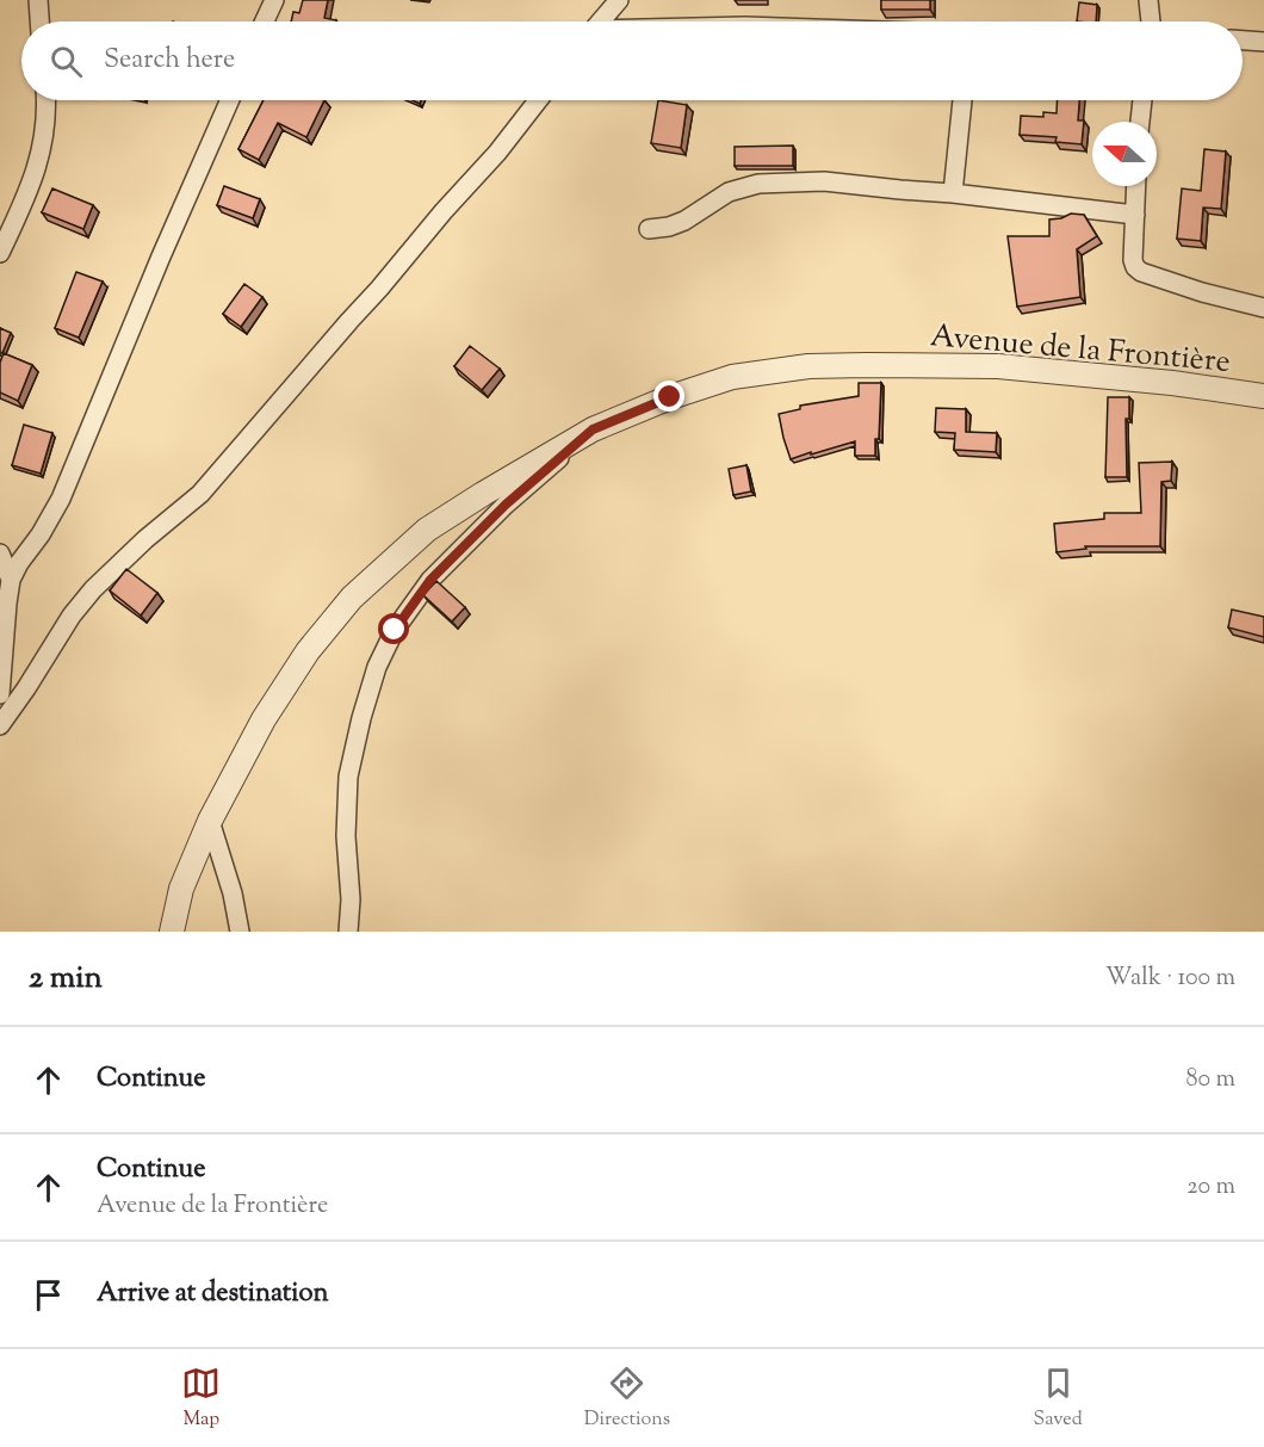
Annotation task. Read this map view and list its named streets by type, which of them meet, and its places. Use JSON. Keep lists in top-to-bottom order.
{
  "streets": {
    "street": ["Avenue de la Frontière"]
  },
  "north": "left",
  "page": {
    "search": "Search here",
    "heading": ["2 min", "Walk · 100 m"],
    "list": [
      ["Continue", "80 m"],
      ["Continue", "Avenue de la Frontière", "20 m"],
      "Arrive at destination"
    ],
    "nav": ["Map", "Directions", "Saved"]
  }
}
